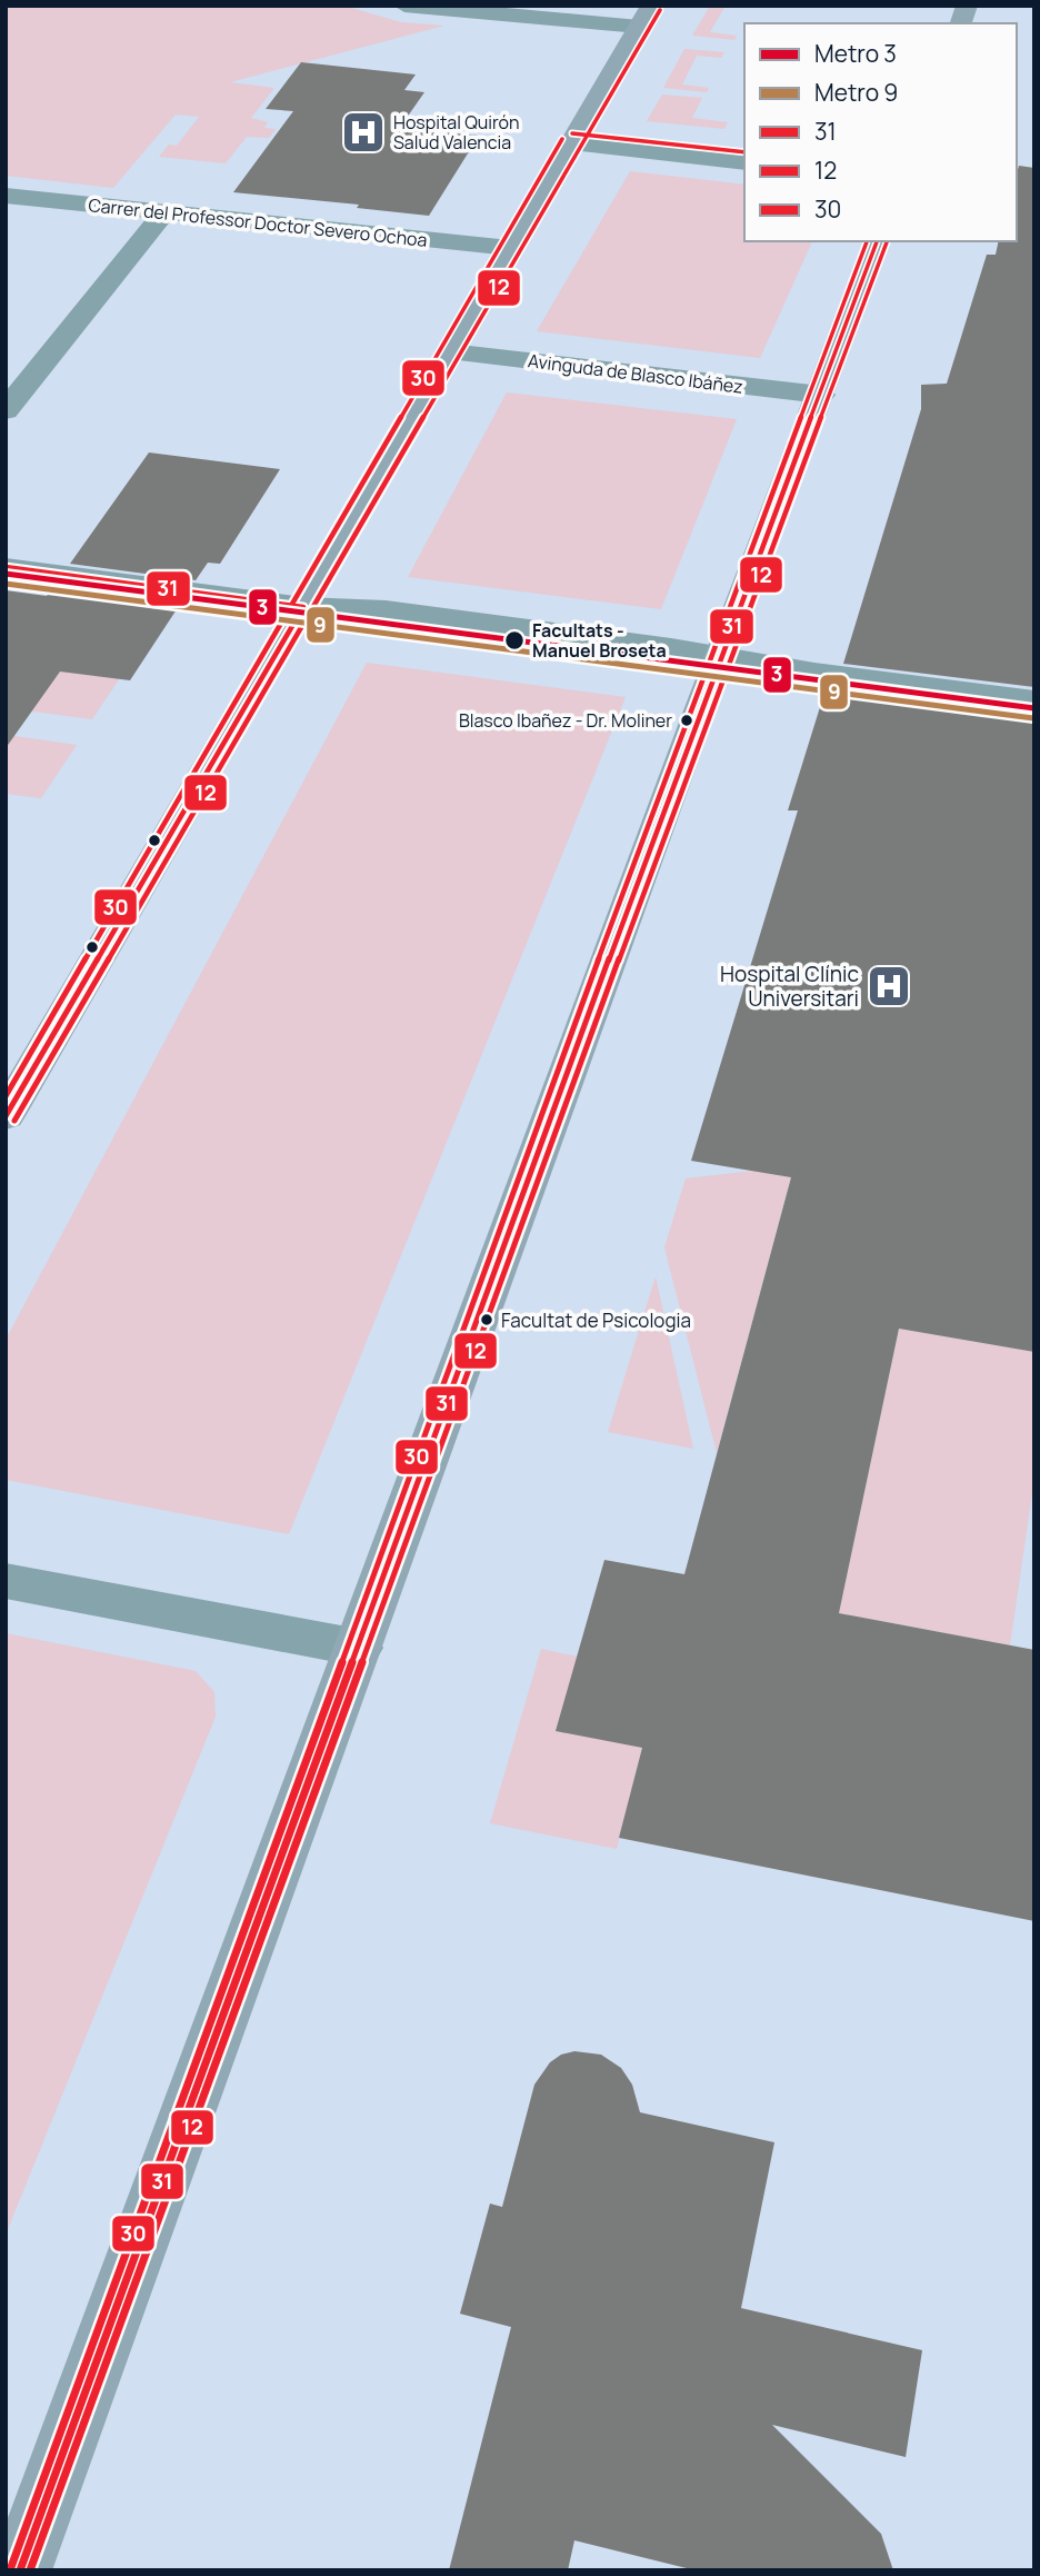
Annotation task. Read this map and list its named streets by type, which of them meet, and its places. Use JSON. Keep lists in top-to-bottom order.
{
  "streets": {
    "street": ["Carrer del Professor Doctor Severo Ochoa", "Avinguda de Blasco Ibáñez"]
  },
  "places": {
    "hospital": ["Hospital Quirón Salud Valencia", "Hospital Clínic Universitari"],
    "other": ["Facultats - Manuel Broseta", "Blasco Ibañez - Dr. Moliner", "Facultat de Psicologia"]
  },
  "lines": [
    "transit line 12",
    "transit line 30",
    "transit line 31",
    "metro line 3",
    "metro line 9"
  ],
  "legend": [
    "Metro 3",
    "Metro 9",
    "31",
    "12",
    "30"
  ]
}
